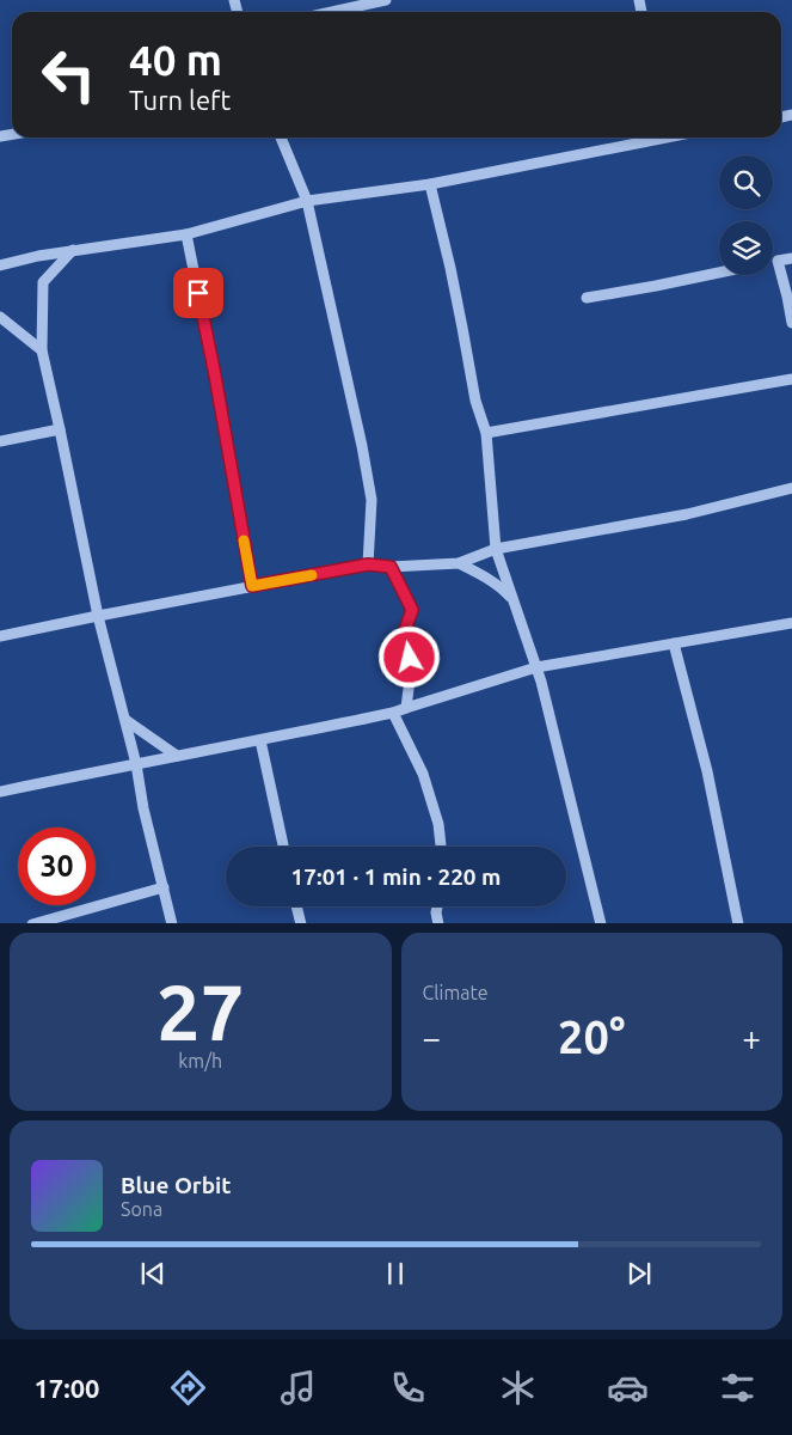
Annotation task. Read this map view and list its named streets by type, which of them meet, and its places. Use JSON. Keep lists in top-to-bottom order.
{
  "page": {
    "turn": ["40 m", "Turn left"],
    "limit": "30",
    "trip": "17:01 · 1 min · 220 m",
    "tile": [
      ["27", "km/h"],
      "Climate"
    ],
    "heat": ["−", "20°", "+"],
    "song": ["Blue Orbit", "Sona"],
    "tabs": "17:00"
  }
}
